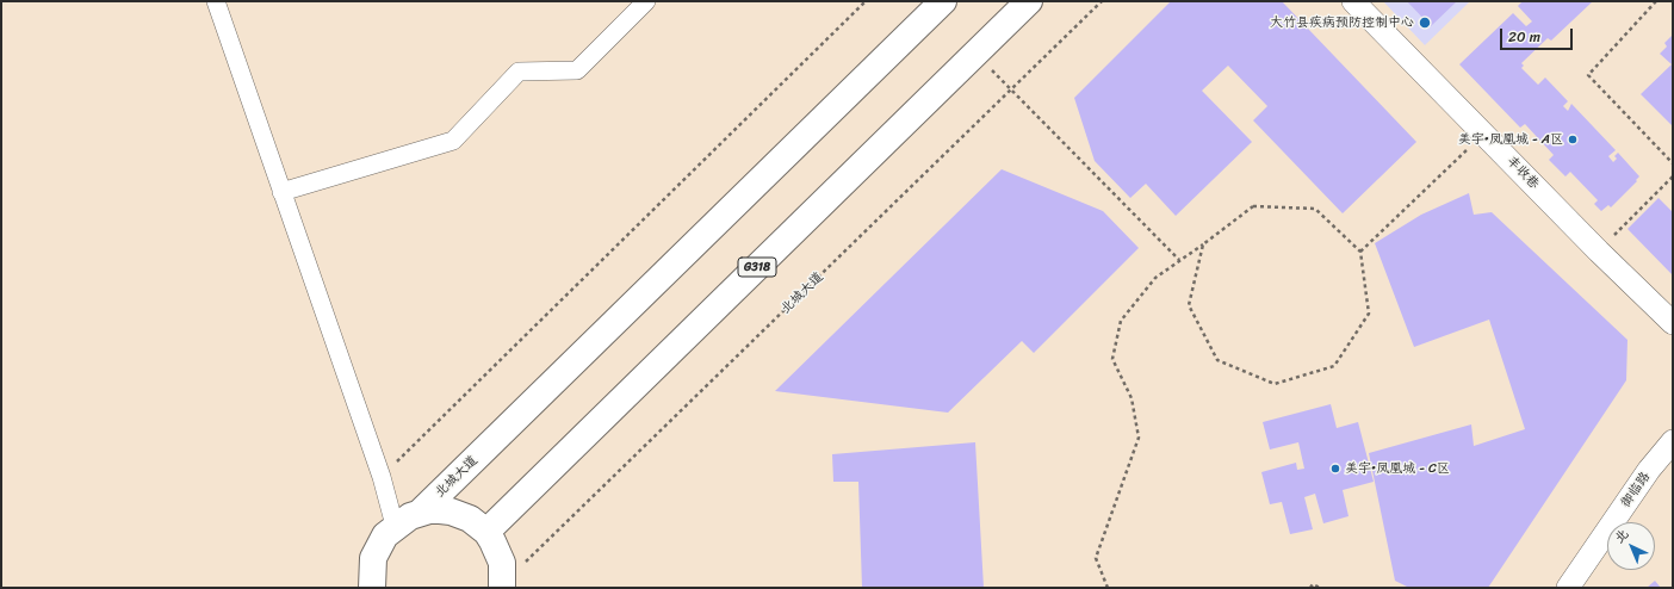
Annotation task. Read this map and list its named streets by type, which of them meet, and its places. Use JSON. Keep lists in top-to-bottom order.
{
  "streets": {
    "highway": ["G318", "北城大道"],
    "street": ["丰收巷", "御临路"]
  },
  "places": ["大竹县疾病预防控制中心", "美宇•凤凰城 - A区", "美宇•凤凰城 - C区"],
  "scale_bar": "20 m",
  "north": "top left"
}
